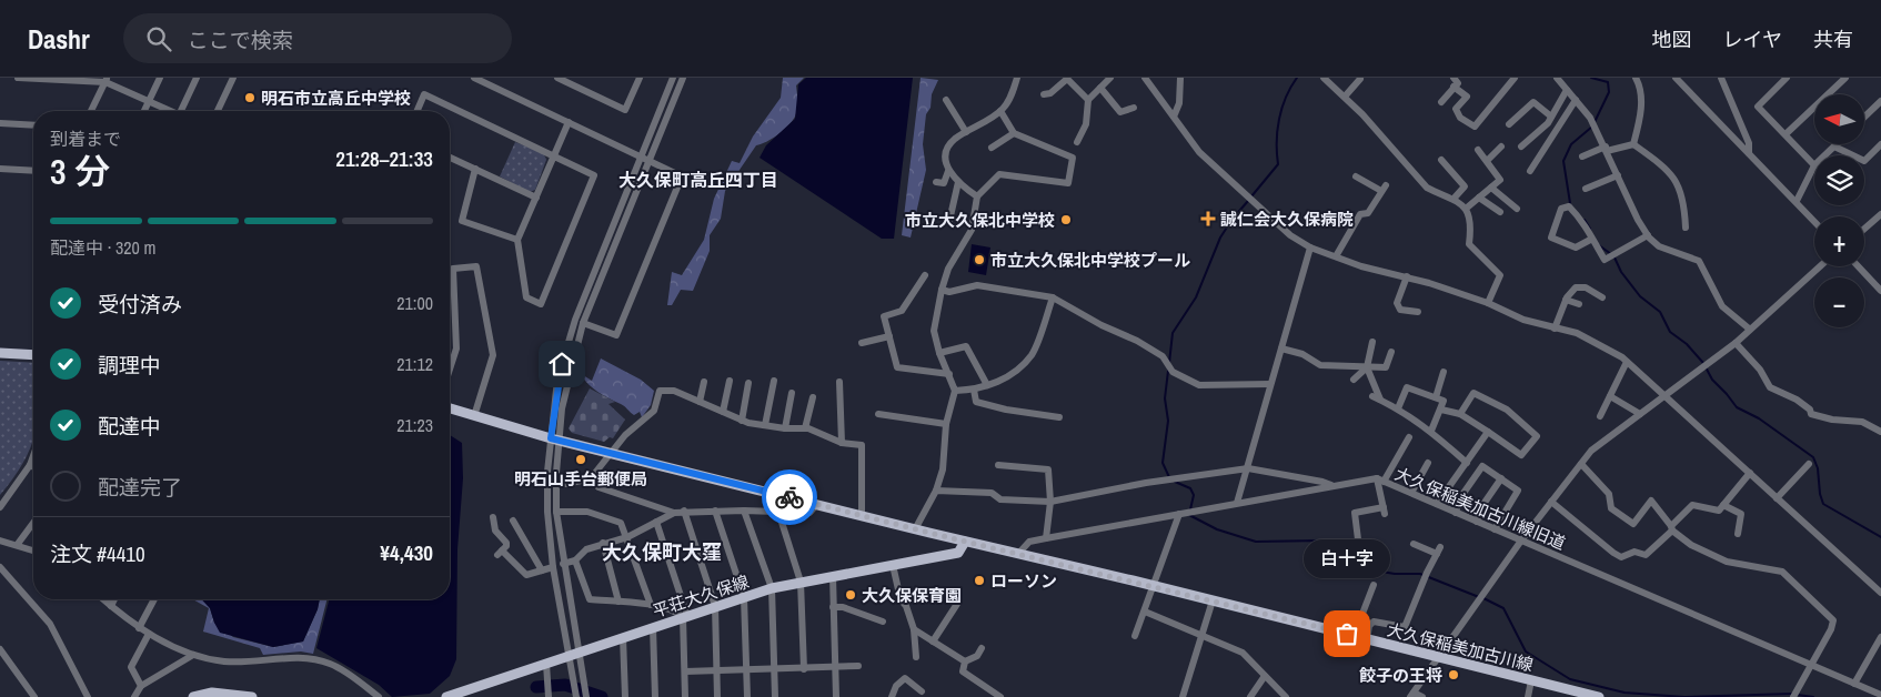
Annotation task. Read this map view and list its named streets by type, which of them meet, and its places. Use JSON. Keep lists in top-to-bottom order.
{
  "streets": {
    "main road": ["平荘大久保線", "大久保稲美加古川線"],
    "street": ["大久保稲美加古川線旧道"]
  },
  "crossings": [
    ["大久保稲美加古川線旧道", "大久保稲美加古川線"],
    ["平荘大久保線", "大久保稲美加古川線"]
  ],
  "districts": ["大久保町高丘四丁目", "大久保町大窪"],
  "places": {
    "other": [
      "明石市立高丘中学校",
      "市立大久保北中学校",
      "市立大久保北中学校プール",
      "明石山手台郵便局",
      "ローソン",
      "大久保保育園",
      "白十字",
      "餃子の王将"
    ],
    "health": ["誠仁会大久保病院"]
  },
  "north": "left",
  "page": {
    "header": "Dashr",
    "search": "ここで検索",
    "nav": ["地図", "レイヤ", "共有"],
    "map_buttons": ["+", "−"],
    "heading": ["3 分", "到着まで", "21:28–21:33"],
    "panel": ["注文 #4410", "¥4,430"],
    "bar": "配達中 · 320 m",
    "list": [
      ["受付済み", "21:00"],
      ["調理中", "21:12"],
      ["配達中", "21:23"],
      "配達完了"
    ],
    "bubble": "白十字"
  }
}
